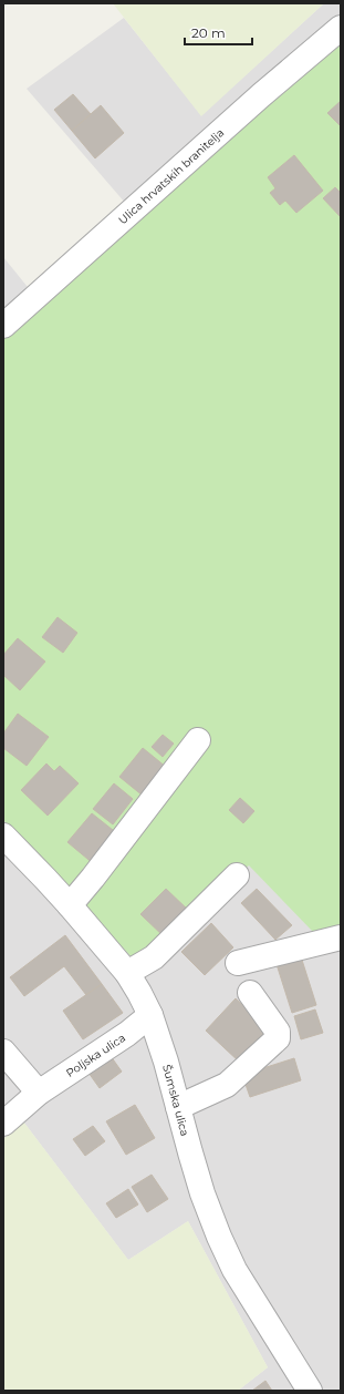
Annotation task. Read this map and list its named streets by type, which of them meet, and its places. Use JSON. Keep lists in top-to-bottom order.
{
  "streets": {
    "street": ["Ulica hrvatskih branitelja", "Poljska ulica", "Šumska ulica"]
  },
  "crossings": [
    ["Poljska ulica", "Šumska ulica"]
  ],
  "scale_bar": "20 m"
}
